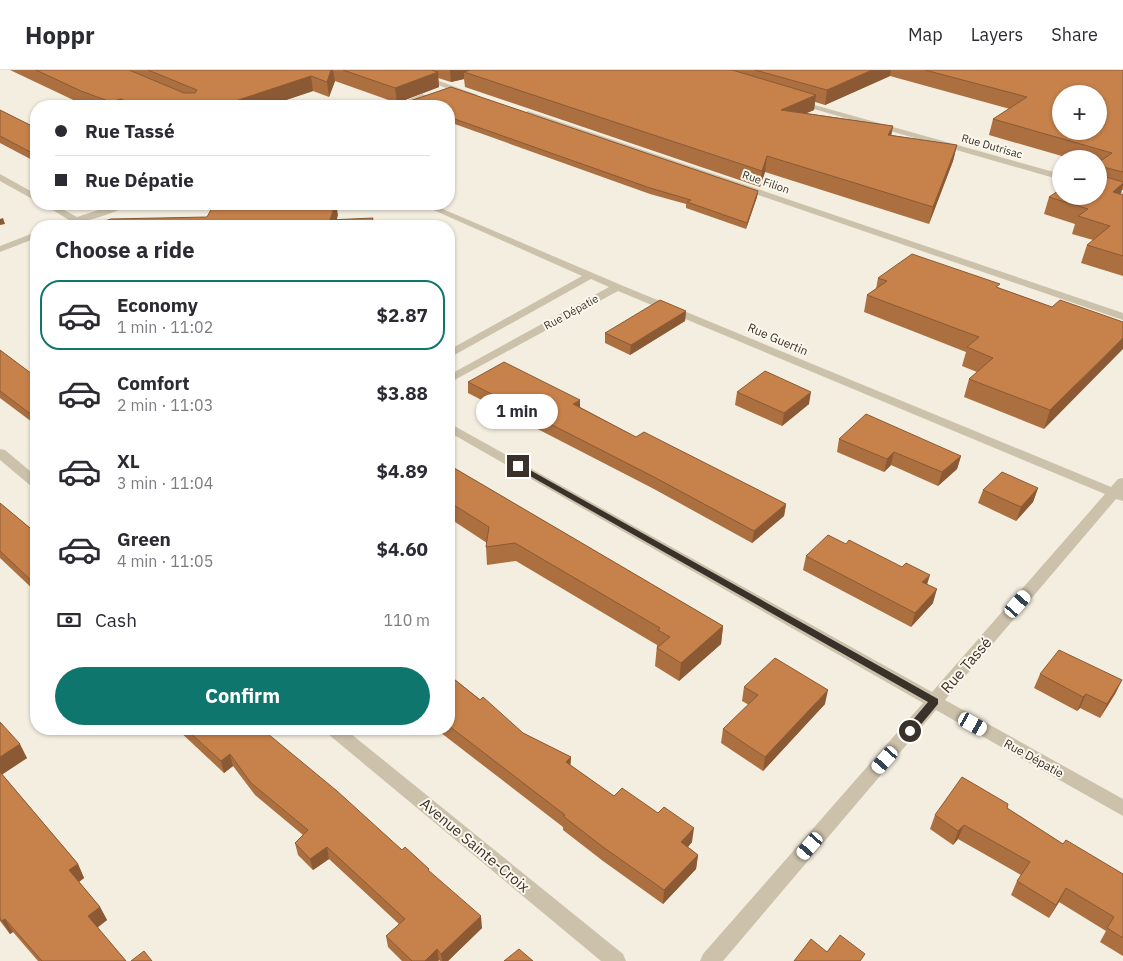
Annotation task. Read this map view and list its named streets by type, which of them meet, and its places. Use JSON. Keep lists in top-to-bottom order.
{
  "streets": {
    "street": [
      "Rue Dutrisac",
      "Rue Filion",
      "Rue Dépatie",
      "Rue Guertin",
      "Rue Tassé",
      "Avenue Sainte-Croix"
    ]
  },
  "crossings": [
    ["Rue Dépatie", "Rue Guertin"],
    ["Rue Dépatie", "Rue Tassé"],
    ["Rue Guertin", "Rue Tassé"]
  ],
  "page": {
    "header": "Hoppr",
    "nav": ["Map", "Layers", "Share"],
    "map_buttons": ["+", "−"],
    "banner": ["Rue Tassé", "Rue Dépatie"],
    "heading": "Choose a ride",
    "list": [
      {
        "name": "Economy",
        "note": "1 min · 11:02",
        "value": "$2.87"
      },
      {
        "name": "Comfort",
        "note": "2 min · 11:03",
        "value": "$3.88"
      },
      {
        "name": "XL",
        "note": "3 min · 11:04",
        "value": "$4.89"
      },
      {
        "name": "Green",
        "note": "4 min · 11:05",
        "value": "$4.60"
      }
    ],
    "bubble": "1 min",
    "pay": ["Cash", "110 m"],
    "buttons": "Confirm"
  }
}
